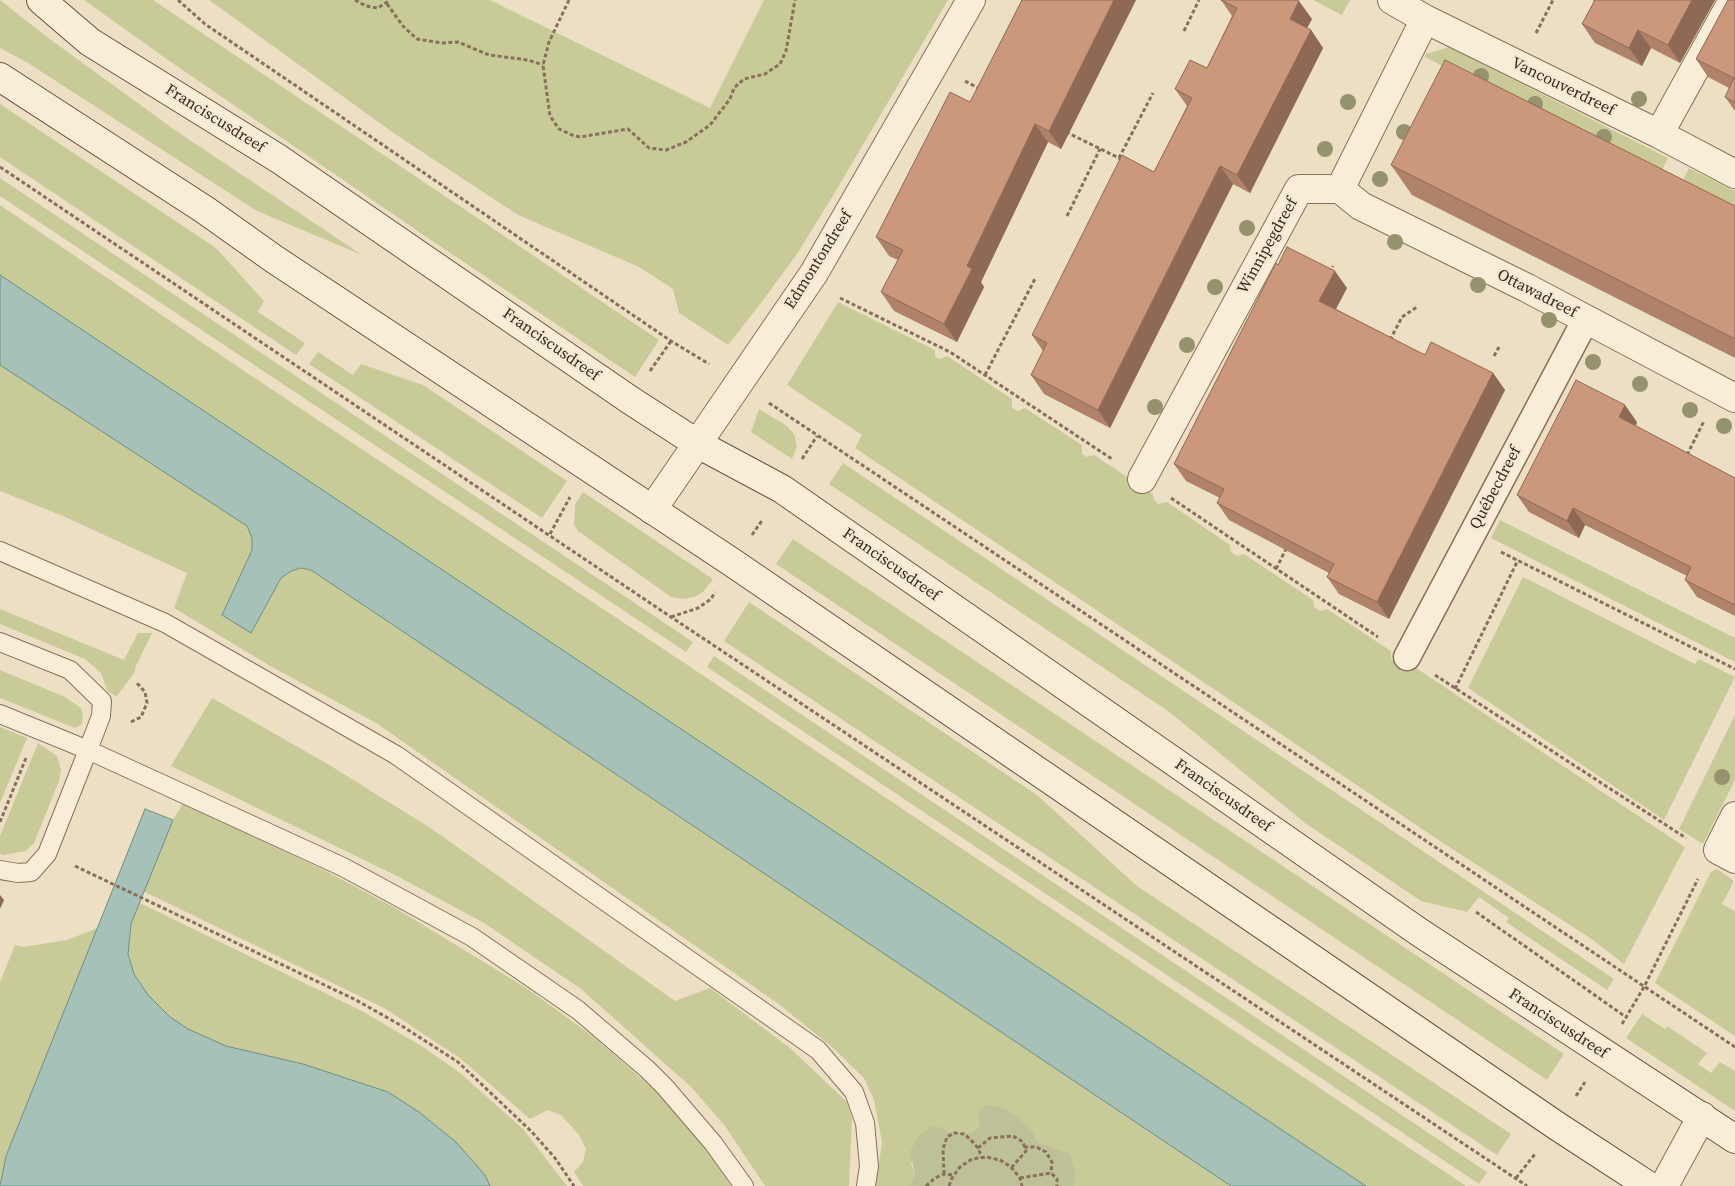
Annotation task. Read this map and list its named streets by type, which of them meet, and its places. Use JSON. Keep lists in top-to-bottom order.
{
  "streets": {
    "main road": [
      "Vancouverdreef",
      "Franciscusdreef",
      "Winnipegdreef",
      "Edmontondreef",
      "Ottawadreef"
    ],
    "street": ["Québecdreef"]
  },
  "crossings": [
    ["Franciscusdreef", "Edmontondreef"],
    ["Winnipegdreef", "Ottawadreef"],
    ["Ottawadreef", "Québecdreef"]
  ]
}
